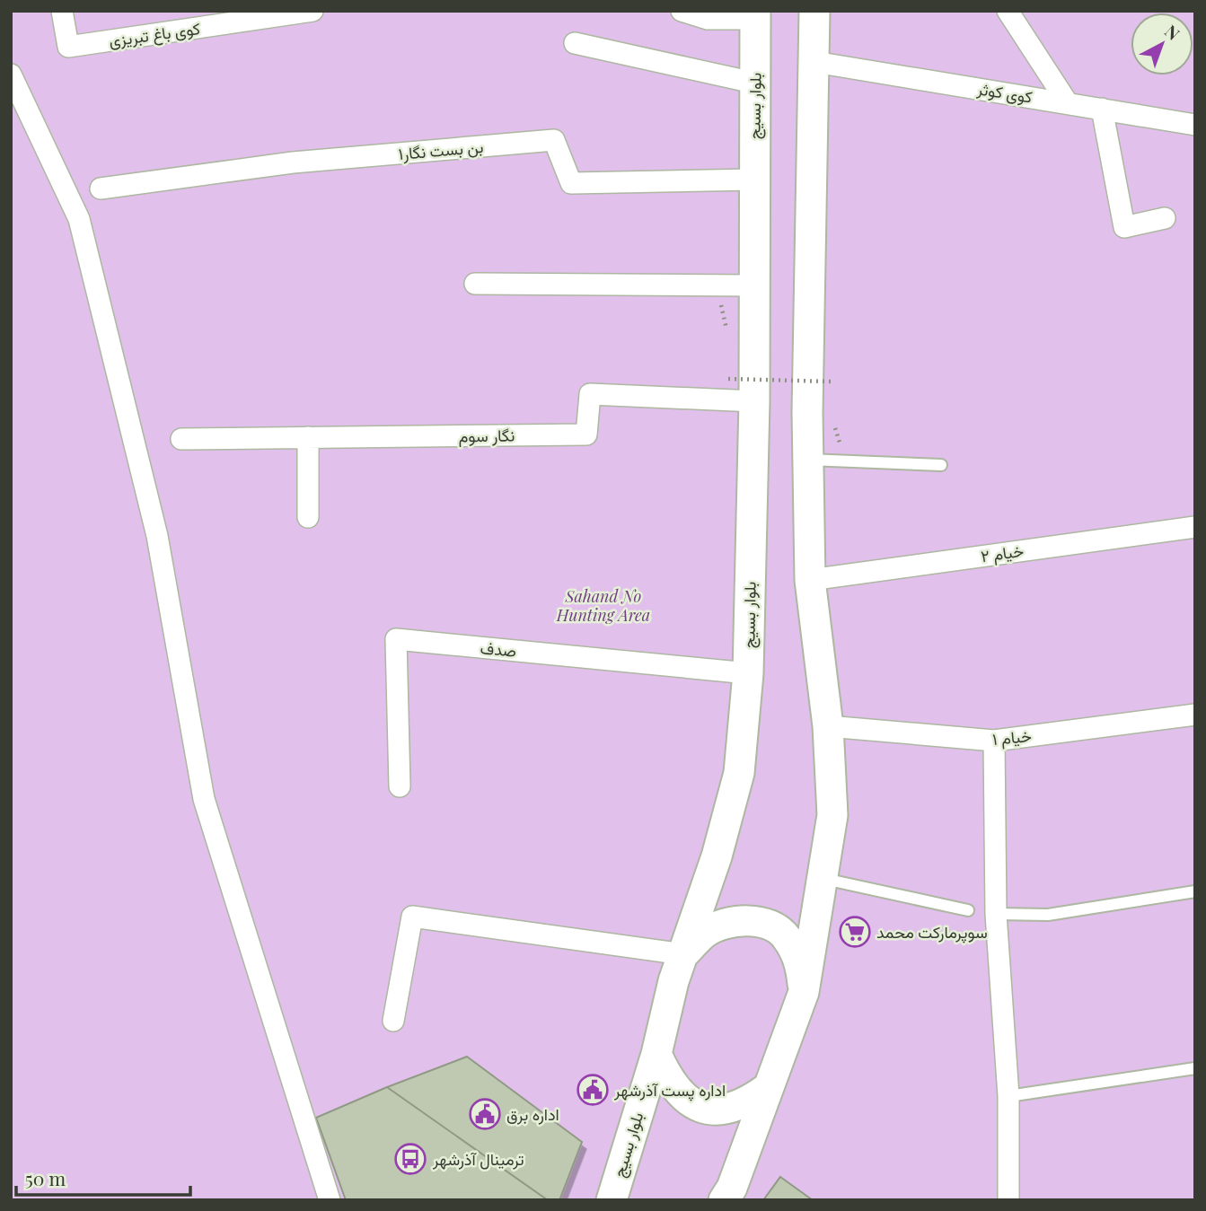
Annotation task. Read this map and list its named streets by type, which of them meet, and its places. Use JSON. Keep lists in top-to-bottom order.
{
  "streets": {
    "main road": ["بلوار بسیج"],
    "street": [
      "کوی باغ تبریزی",
      "کوی کوثر",
      "بن بست نگار۱",
      "نگار سوم",
      "خیام ۲",
      "صدف",
      "خیام ۱"
    ]
  },
  "crossings": [
    ["بلوار بسیج", "بن بست نگار۱"],
    ["بلوار بسیج", "نگار سوم"],
    ["بلوار بسیج", "صدف"]
  ],
  "parks": ["Sahand No Hunting Area"],
  "places": {
    "supermarket": ["سوپرمارکت محمد"],
    "public building": ["اداره پست آذرشهر", "اداره برق"],
    "bus stop": ["ترمینال آذرشهر"]
  },
  "scale_bar": "50 m",
  "north": "top right"
}
